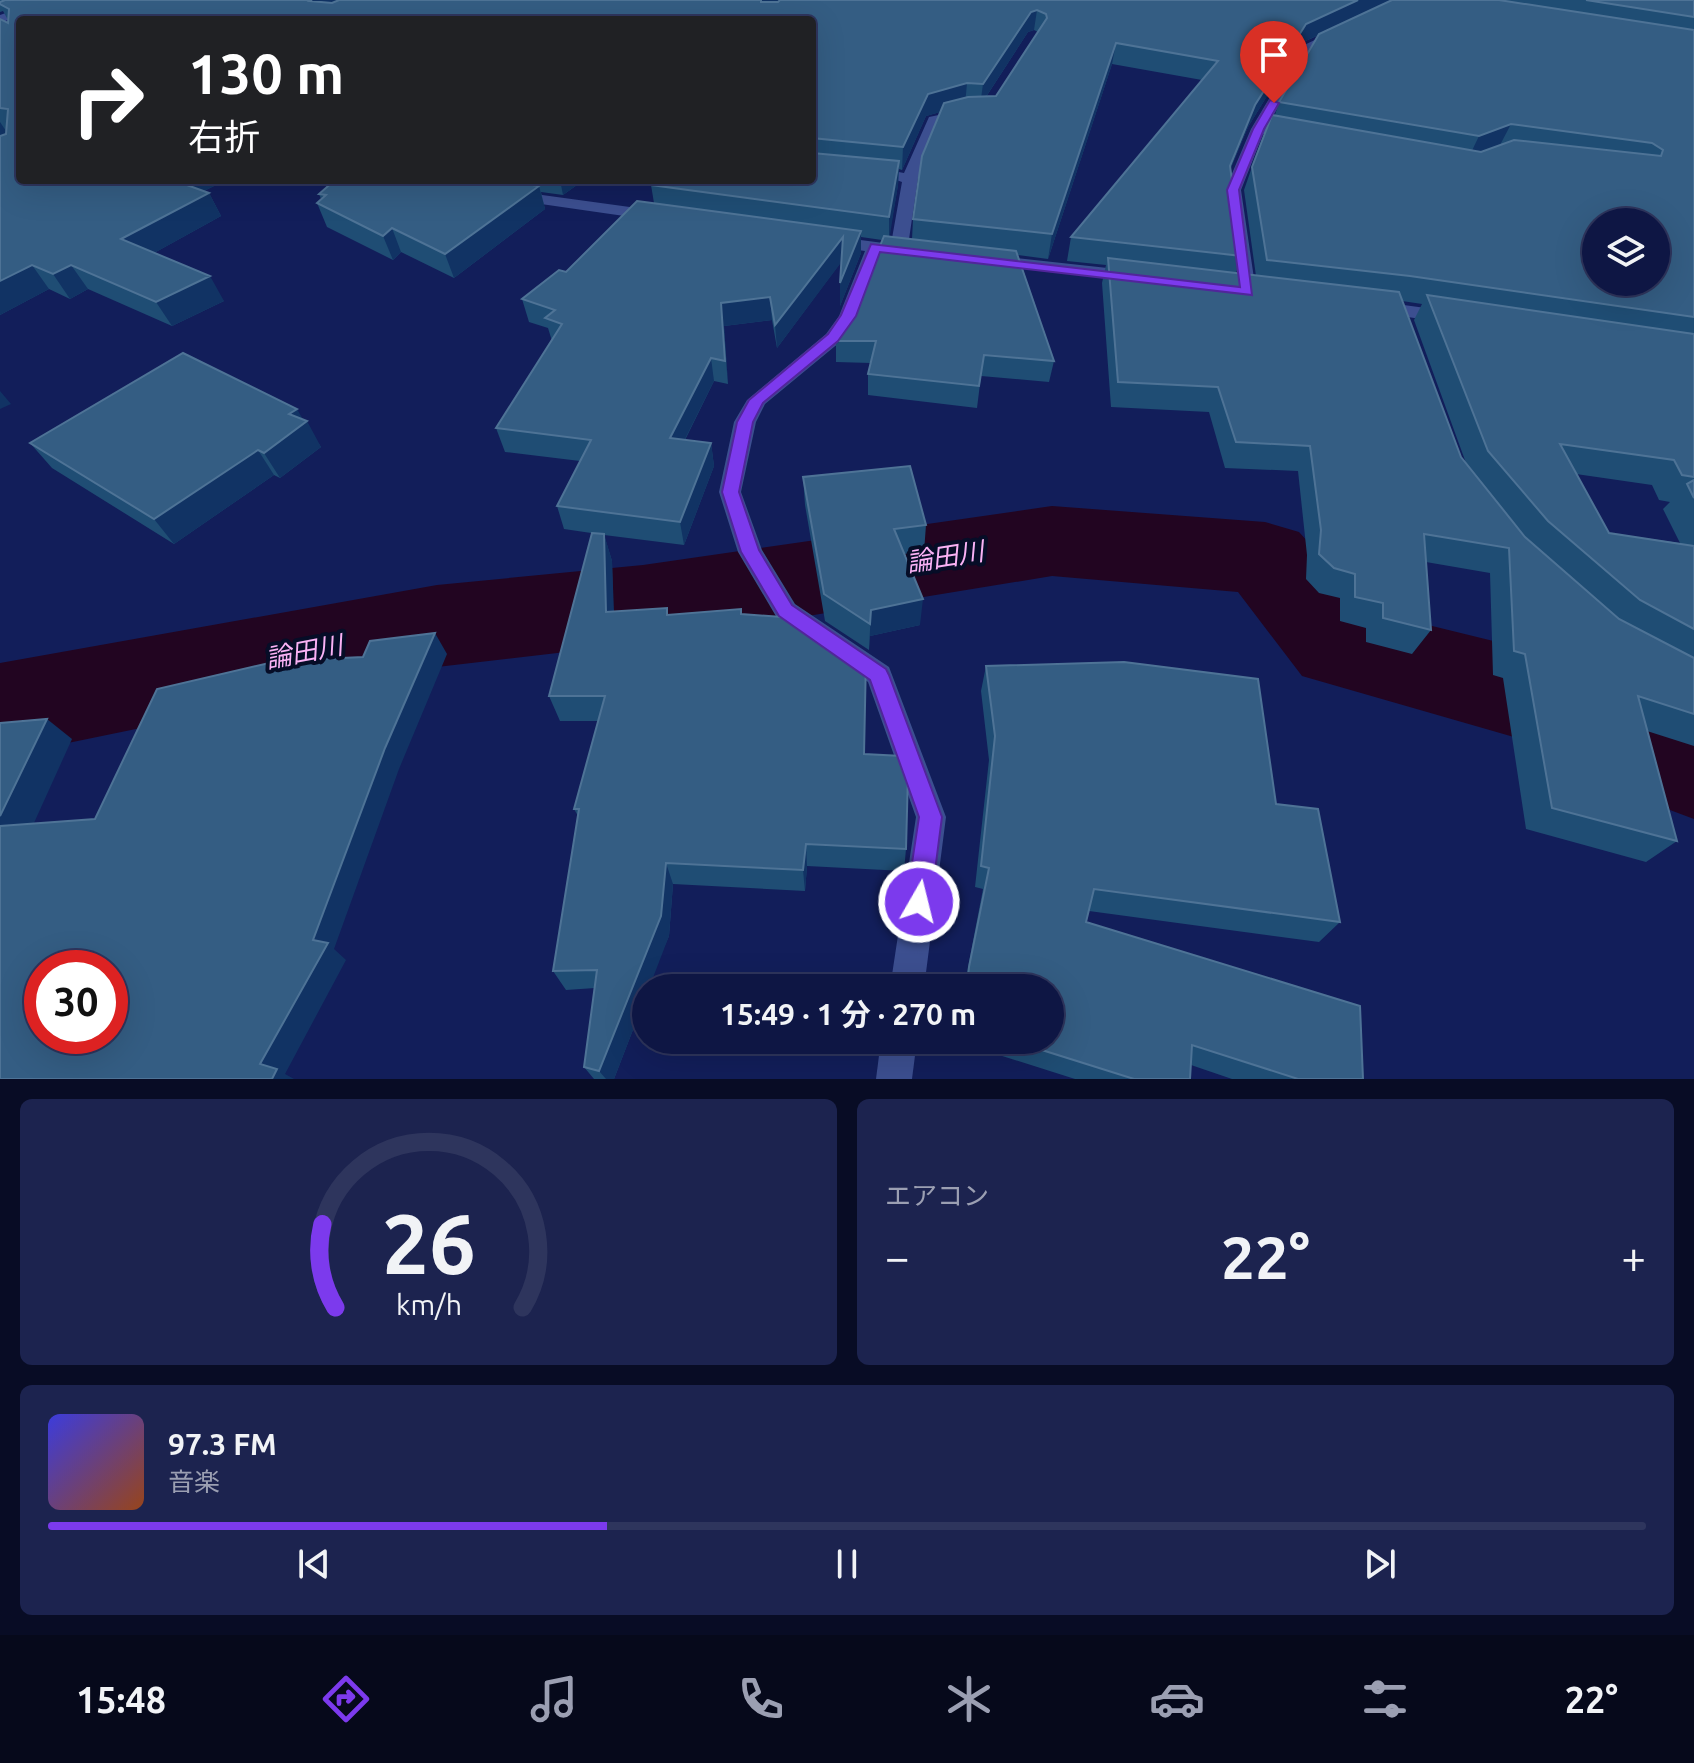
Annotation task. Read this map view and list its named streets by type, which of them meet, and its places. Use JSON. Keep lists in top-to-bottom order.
{
  "water": ["論田川"],
  "page": {
    "turn": ["130 m", "右折"],
    "limit": "30",
    "trip": "15:49 · 1 分 · 270 m",
    "tile": "エアコン",
    "heat": ["−", "22°", "+"],
    "song": ["97.3 FM", "音楽"],
    "tabs": ["15:48", "22°"],
    "gauge": ["26", "km/h"]
  }
}
